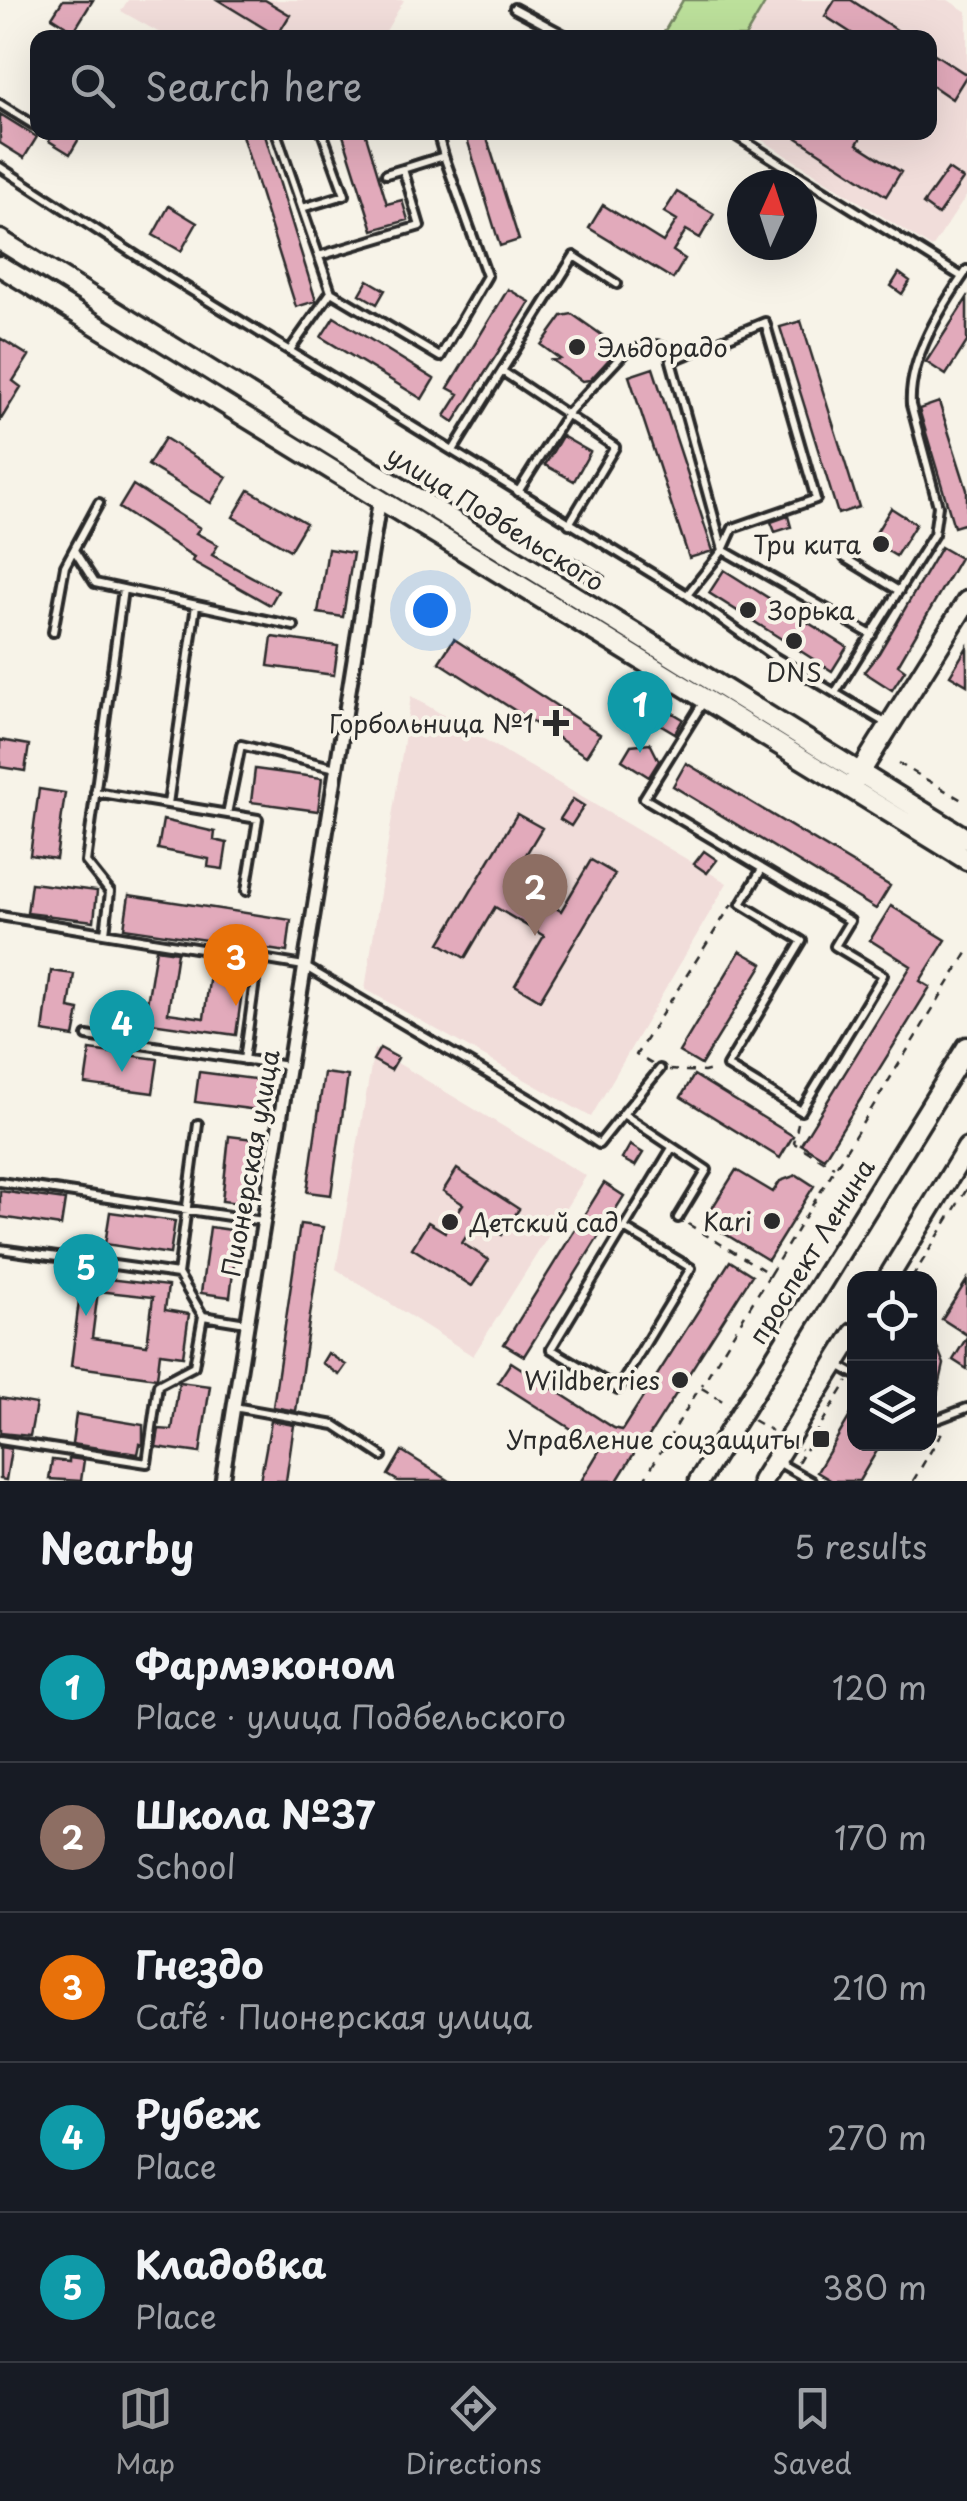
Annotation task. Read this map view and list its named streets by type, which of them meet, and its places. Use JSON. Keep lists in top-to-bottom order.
{
  "streets": {
    "main road": ["улица Подбельского", "проспект Ленина"],
    "street": ["Пионерская улица"]
  },
  "crossings": [
    ["улица Подбельского", "Пионерская улица"]
  ],
  "places": {
    "other": [
      "Эльдорадо",
      "Три кита",
      "Зорька",
      "DNS",
      "Kari",
      "Детский сад",
      "Wildberries"
    ],
    "health": ["Горбольница №1"],
    "transit": ["Управление соцзащиты"]
  },
  "north": "top",
  "page": {
    "search": "Search here",
    "pins": [
      "1",
      "2",
      "3",
      "4",
      "5"
    ],
    "heading": ["Nearby", "5 results"],
    "list": [
      {
        "mark": "1",
        "name": "Фармэконом",
        "note": "Place · улица Подбельского",
        "value": "120 m"
      },
      {
        "mark": "2",
        "name": "Школа №37",
        "note": "School",
        "value": "170 m"
      },
      {
        "mark": "3",
        "name": "Гнездо",
        "note": "Café · Пионерская улица",
        "value": "210 m"
      },
      {
        "mark": "4",
        "name": "Рубеж",
        "note": "Place",
        "value": "270 m"
      },
      {
        "mark": "5",
        "name": "Кладовка",
        "note": "Place",
        "value": "380 m"
      }
    ],
    "nav": ["Map", "Directions", "Saved"]
  }
}
